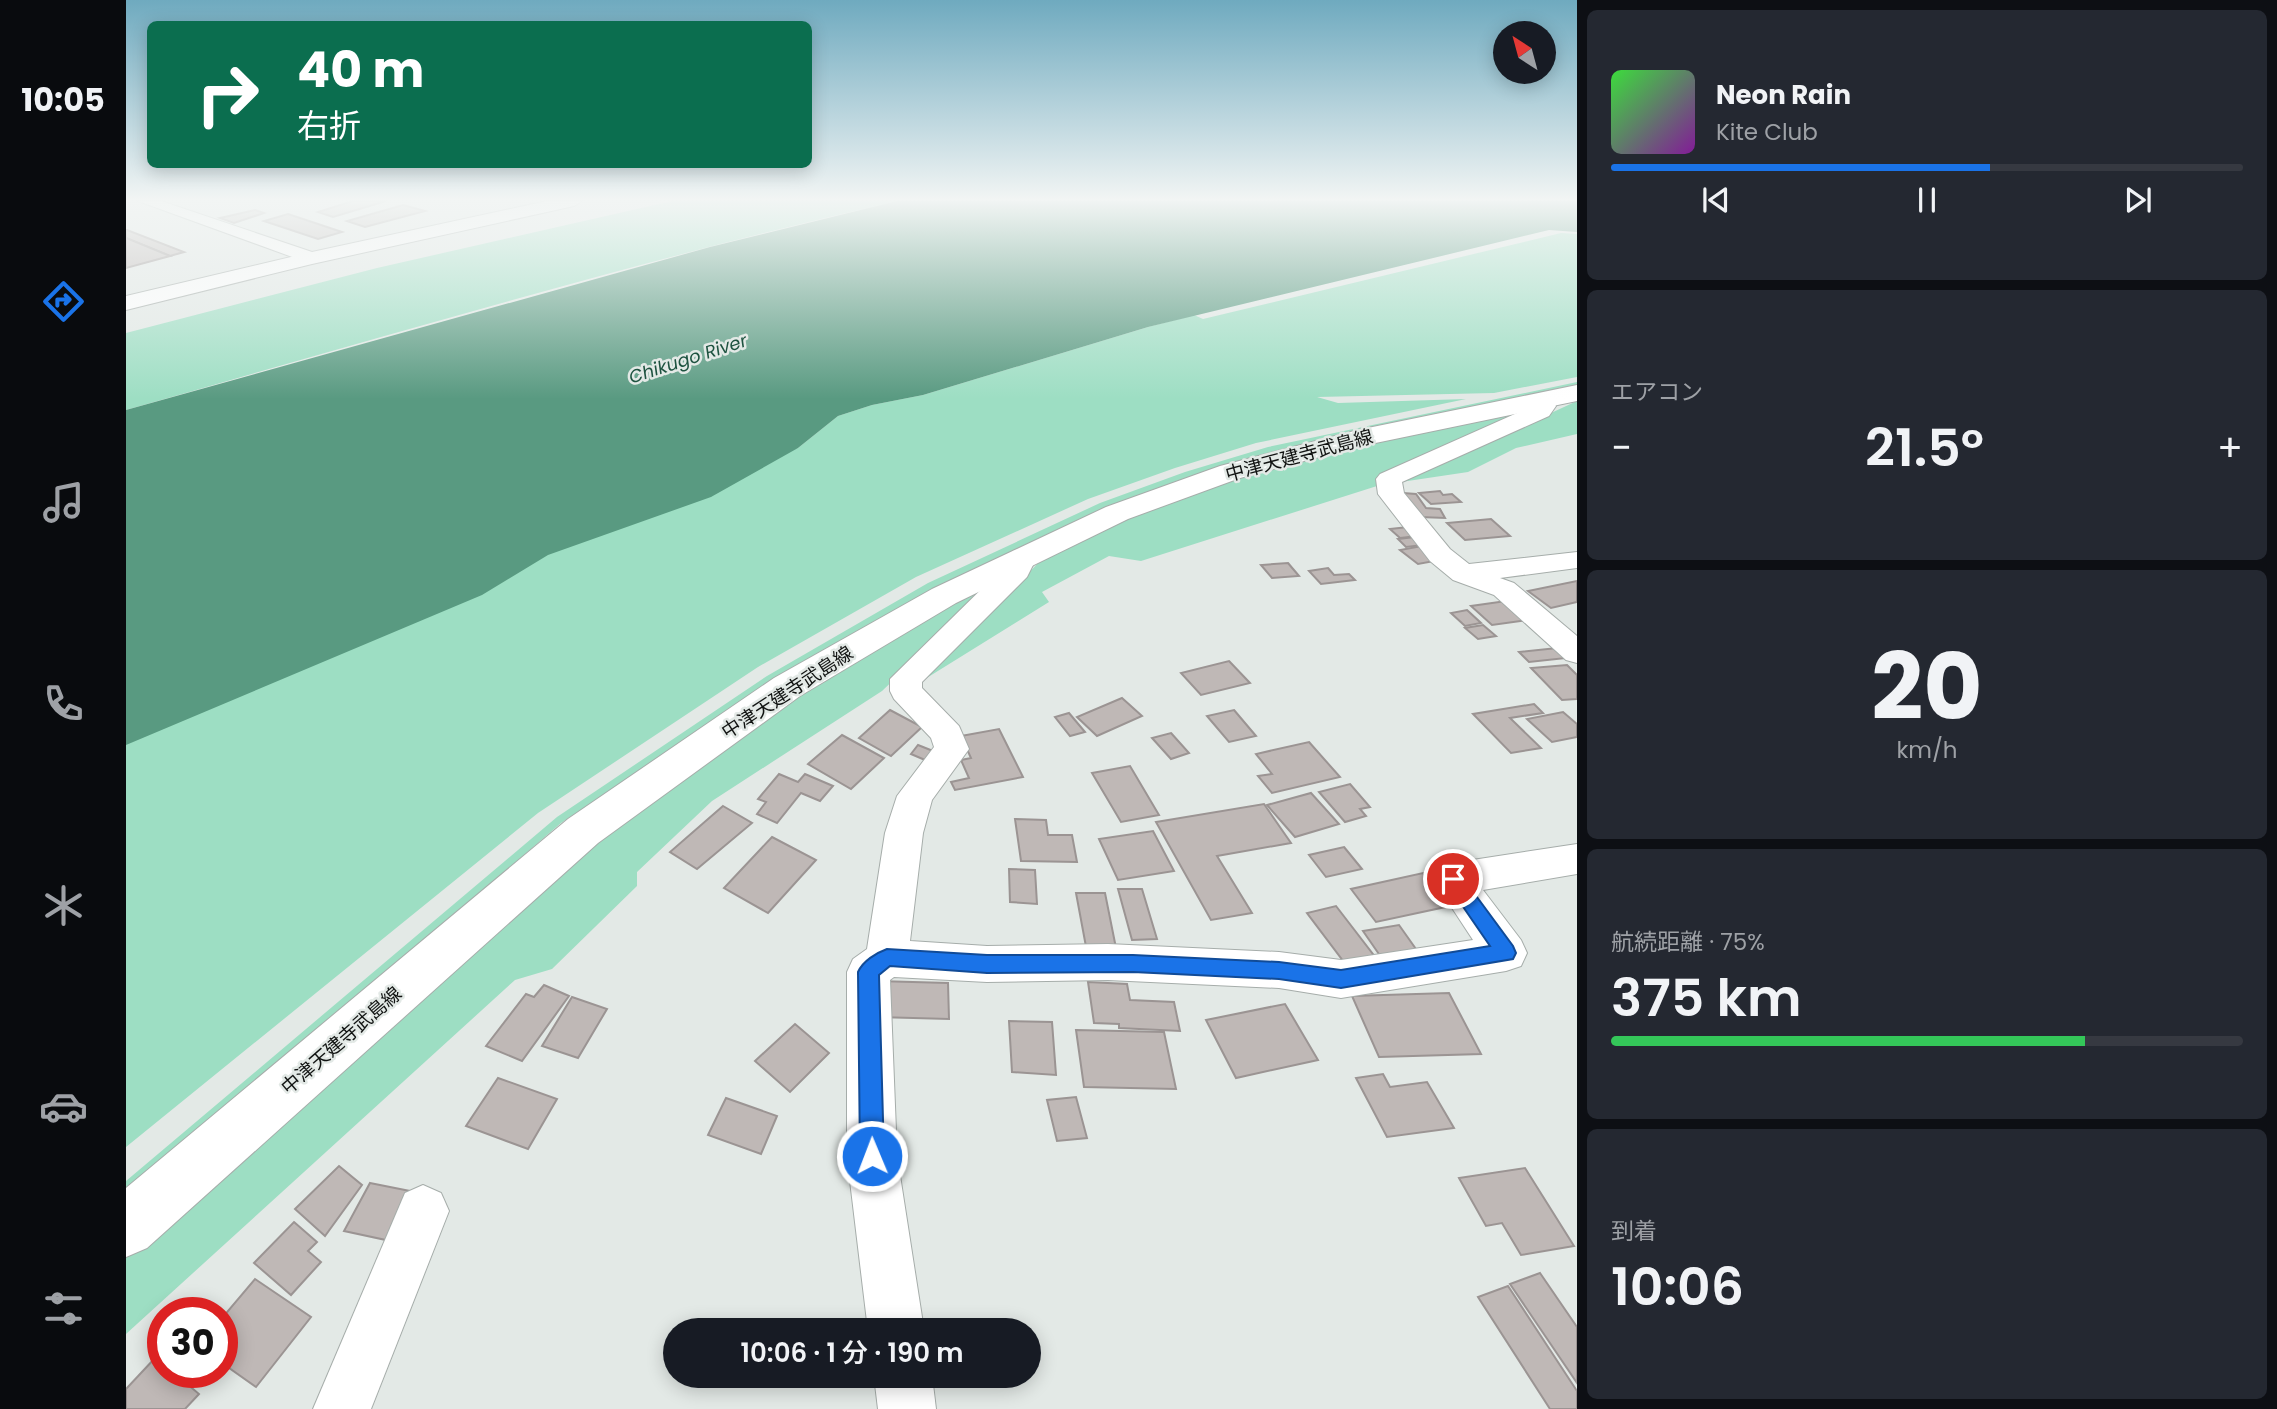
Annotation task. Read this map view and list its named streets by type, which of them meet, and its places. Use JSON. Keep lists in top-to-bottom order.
{
  "streets": {
    "main road": ["中津天建寺武島線"]
  },
  "water": ["Chikugo River"],
  "north": "top left",
  "page": {
    "tabs": "10:05",
    "turn": ["40 m", "右折"],
    "song": ["Neon Rain", "Kite Club"],
    "tile": [
      "エアコン",
      ["20", "km/h"],
      ["航続距離 · 75%", "375 km"],
      ["到着", "10:06"]
    ],
    "heat": ["−", "21.5°", "+"],
    "limit": "30",
    "trip": "10:06 · 1 分 · 190 m"
  }
}
